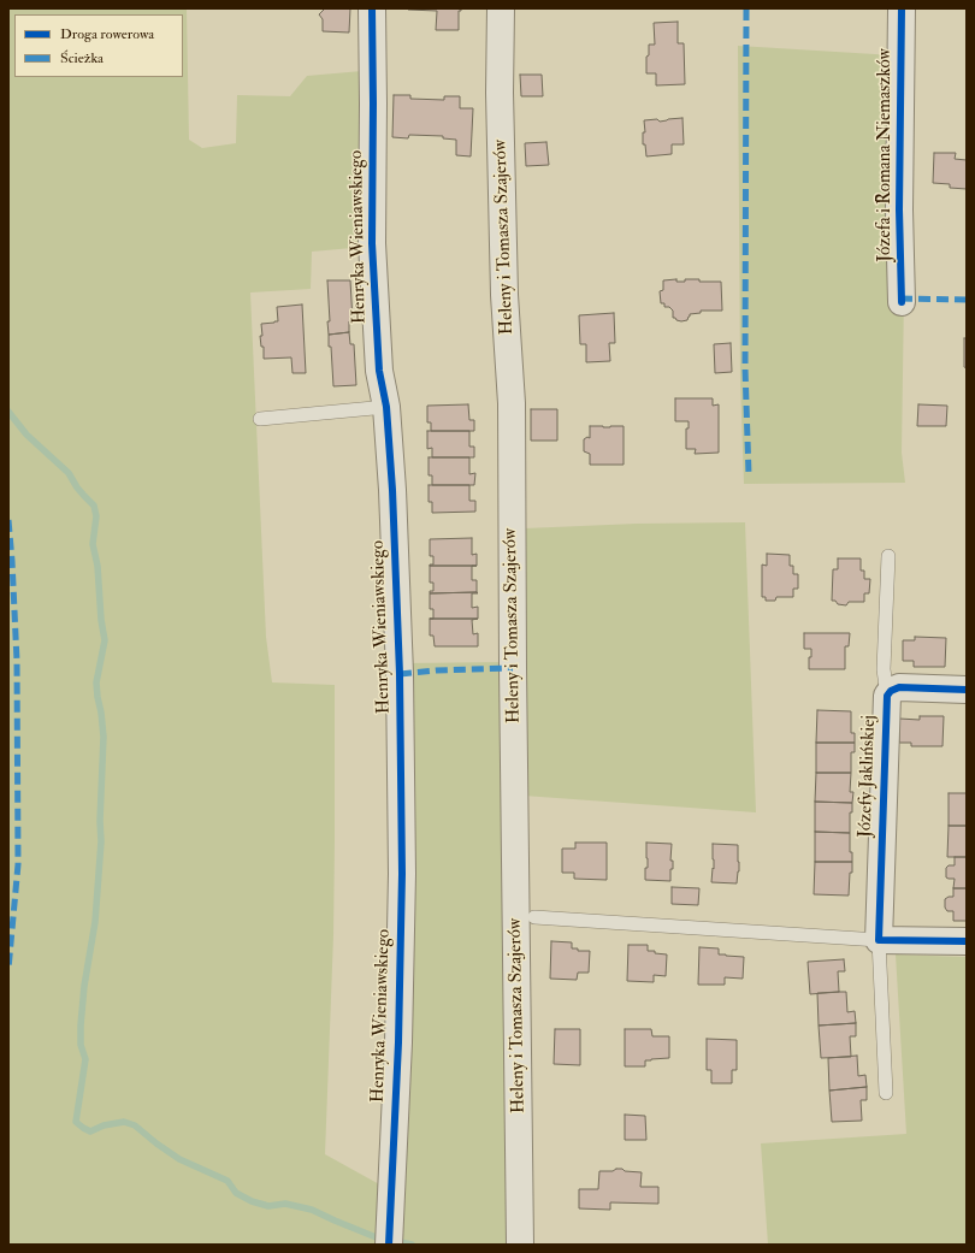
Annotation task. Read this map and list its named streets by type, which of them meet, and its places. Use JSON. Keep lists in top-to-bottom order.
{
  "streets": {
    "street": [
      "Józefa i Romana Niemaszków",
      "Henryka Wieniawskiego",
      "Heleny i Tomasza Szajerów",
      "Józefy Jaklińskiej"
    ]
  },
  "legend": ["Droga rowerowa", "Ścieżka"]
}
